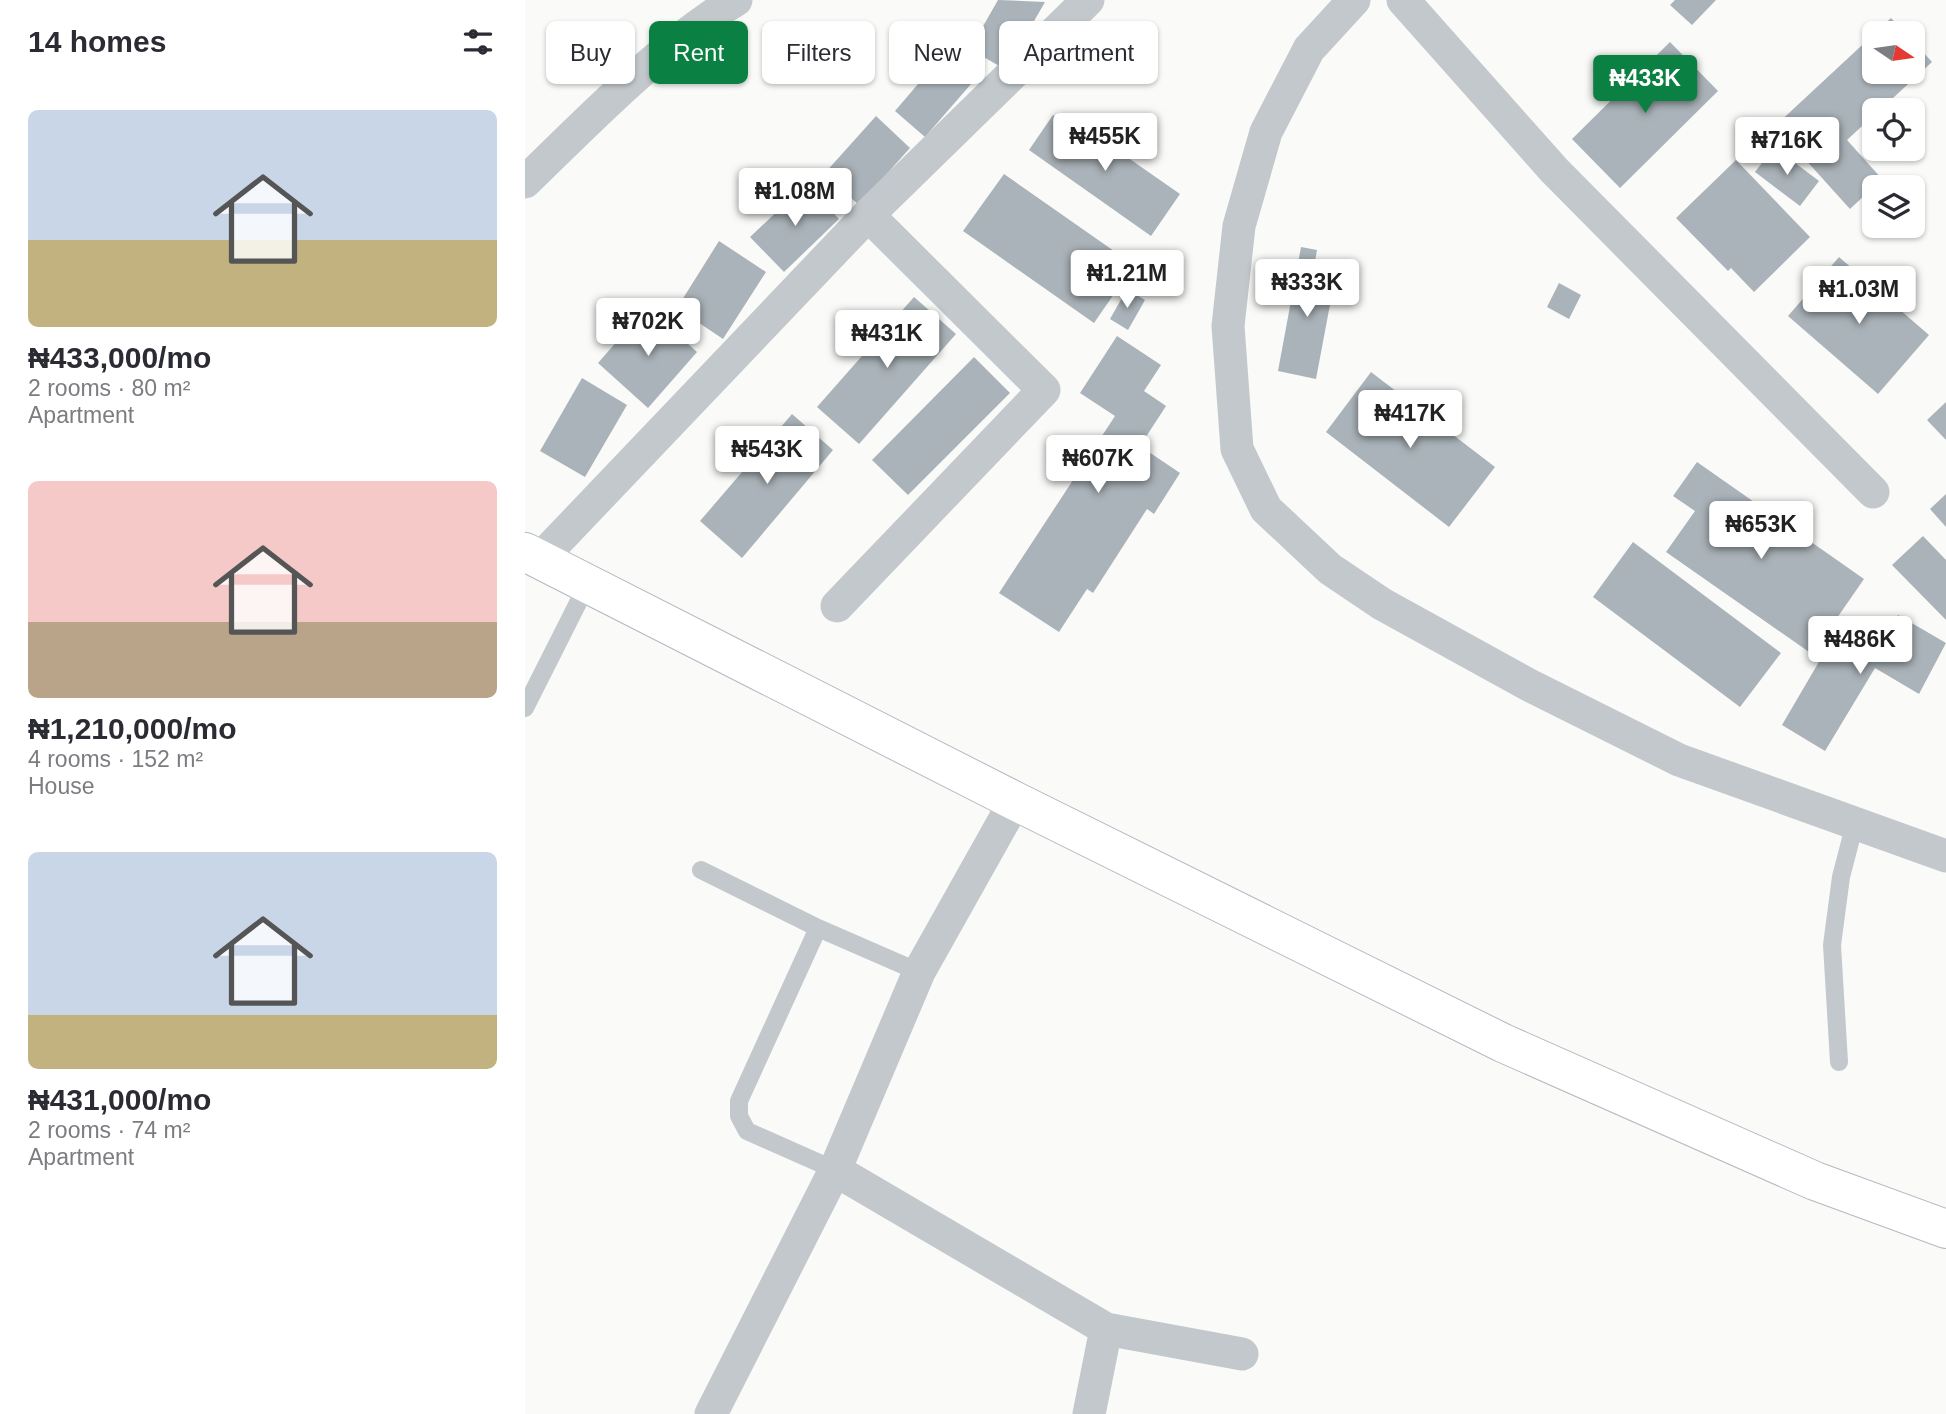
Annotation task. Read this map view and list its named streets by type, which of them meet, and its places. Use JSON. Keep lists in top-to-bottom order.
{
  "north": "right",
  "page": {
    "heading": "14 homes",
    "chip": [
      "Buy",
      "Rent",
      "Filters",
      "New",
      "Apartment"
    ],
    "price": [
      "₦433K",
      "₦455K",
      "₦716K",
      "₦1.08M",
      "₦1.21M",
      "₦333K",
      "₦1.03M",
      "₦702K",
      "₦431K",
      "₦417K",
      "₦543K",
      "₦607K",
      "₦653K",
      "₦486K"
    ],
    "list": [
      {
        "name": "₦433,000/mo",
        "note": "2 rooms · 80 m² · Apartment"
      },
      {
        "name": "₦1,210,000/mo",
        "note": "4 rooms · 152 m² · House"
      },
      {
        "name": "₦431,000/mo",
        "note": "2 rooms · 74 m² · Apartment"
      }
    ]
  }
}
